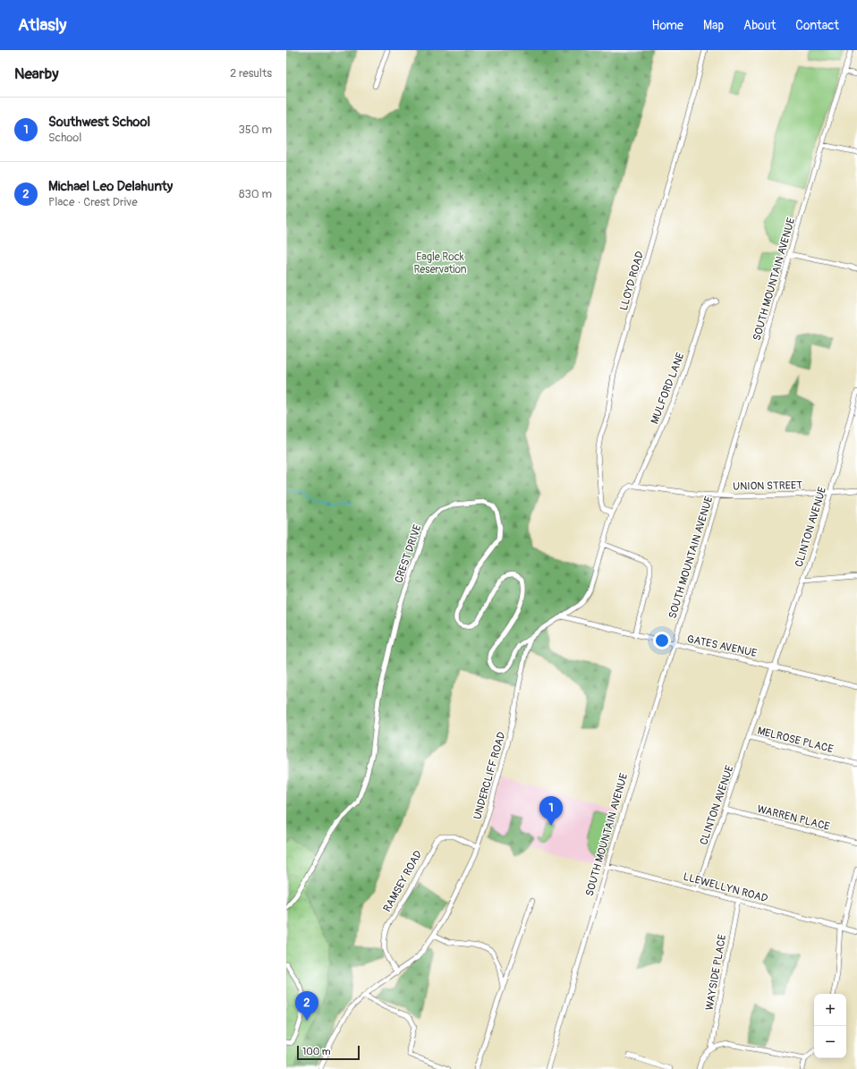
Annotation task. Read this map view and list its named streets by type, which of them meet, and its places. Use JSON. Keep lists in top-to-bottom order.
{
  "streets": {
    "street": [
      "SOUTH MOUNTAIN AVENUE",
      "LLOYD ROAD",
      "MULFORD LANE",
      "UNION STREET",
      "CLINTON AVENUE",
      "CREST DRIVE",
      "GATES AVENUE",
      "MELROSE PLACE",
      "UNDERCLIFF ROAD",
      "WARREN PLACE",
      "RAMSEY ROAD",
      "LLEWELLYN ROAD",
      "WAYSIDE PLACE"
    ]
  },
  "crossings": [
    ["SOUTH MOUNTAIN AVENUE", "UNION STREET"],
    ["SOUTH MOUNTAIN AVENUE", "GATES AVENUE"],
    ["SOUTH MOUNTAIN AVENUE", "LLEWELLYN ROAD"],
    ["MULFORD LANE", "UNION STREET"],
    ["UNION STREET", "CLINTON AVENUE"],
    ["CLINTON AVENUE", "GATES AVENUE"],
    ["CLINTON AVENUE", "MELROSE PLACE"],
    ["CLINTON AVENUE", "WARREN PLACE"],
    ["CLINTON AVENUE", "LLEWELLYN ROAD"],
    ["CREST DRIVE", "UNDERCLIFF ROAD"],
    ["UNDERCLIFF ROAD", "RAMSEY ROAD"],
    ["LLEWELLYN ROAD", "WAYSIDE PLACE"]
  ],
  "parks": ["Eagle Rock Reservation"],
  "scale_bar": "100 m",
  "page": {
    "header": "Atlasly",
    "nav": [
      "Home",
      "Map",
      "About",
      "Contact"
    ],
    "heading": ["Nearby", "2 results"],
    "list": [
      {
        "mark": "1",
        "name": "Southwest School",
        "note": "School",
        "value": "350 m"
      },
      {
        "mark": "2",
        "name": "Michael Leo Delahunty",
        "note": "Place · Crest Drive",
        "value": "830 m"
      }
    ],
    "pins": ["1", "2"],
    "map_buttons": ["+", "−"],
    "scale": "100 m"
  }
}
